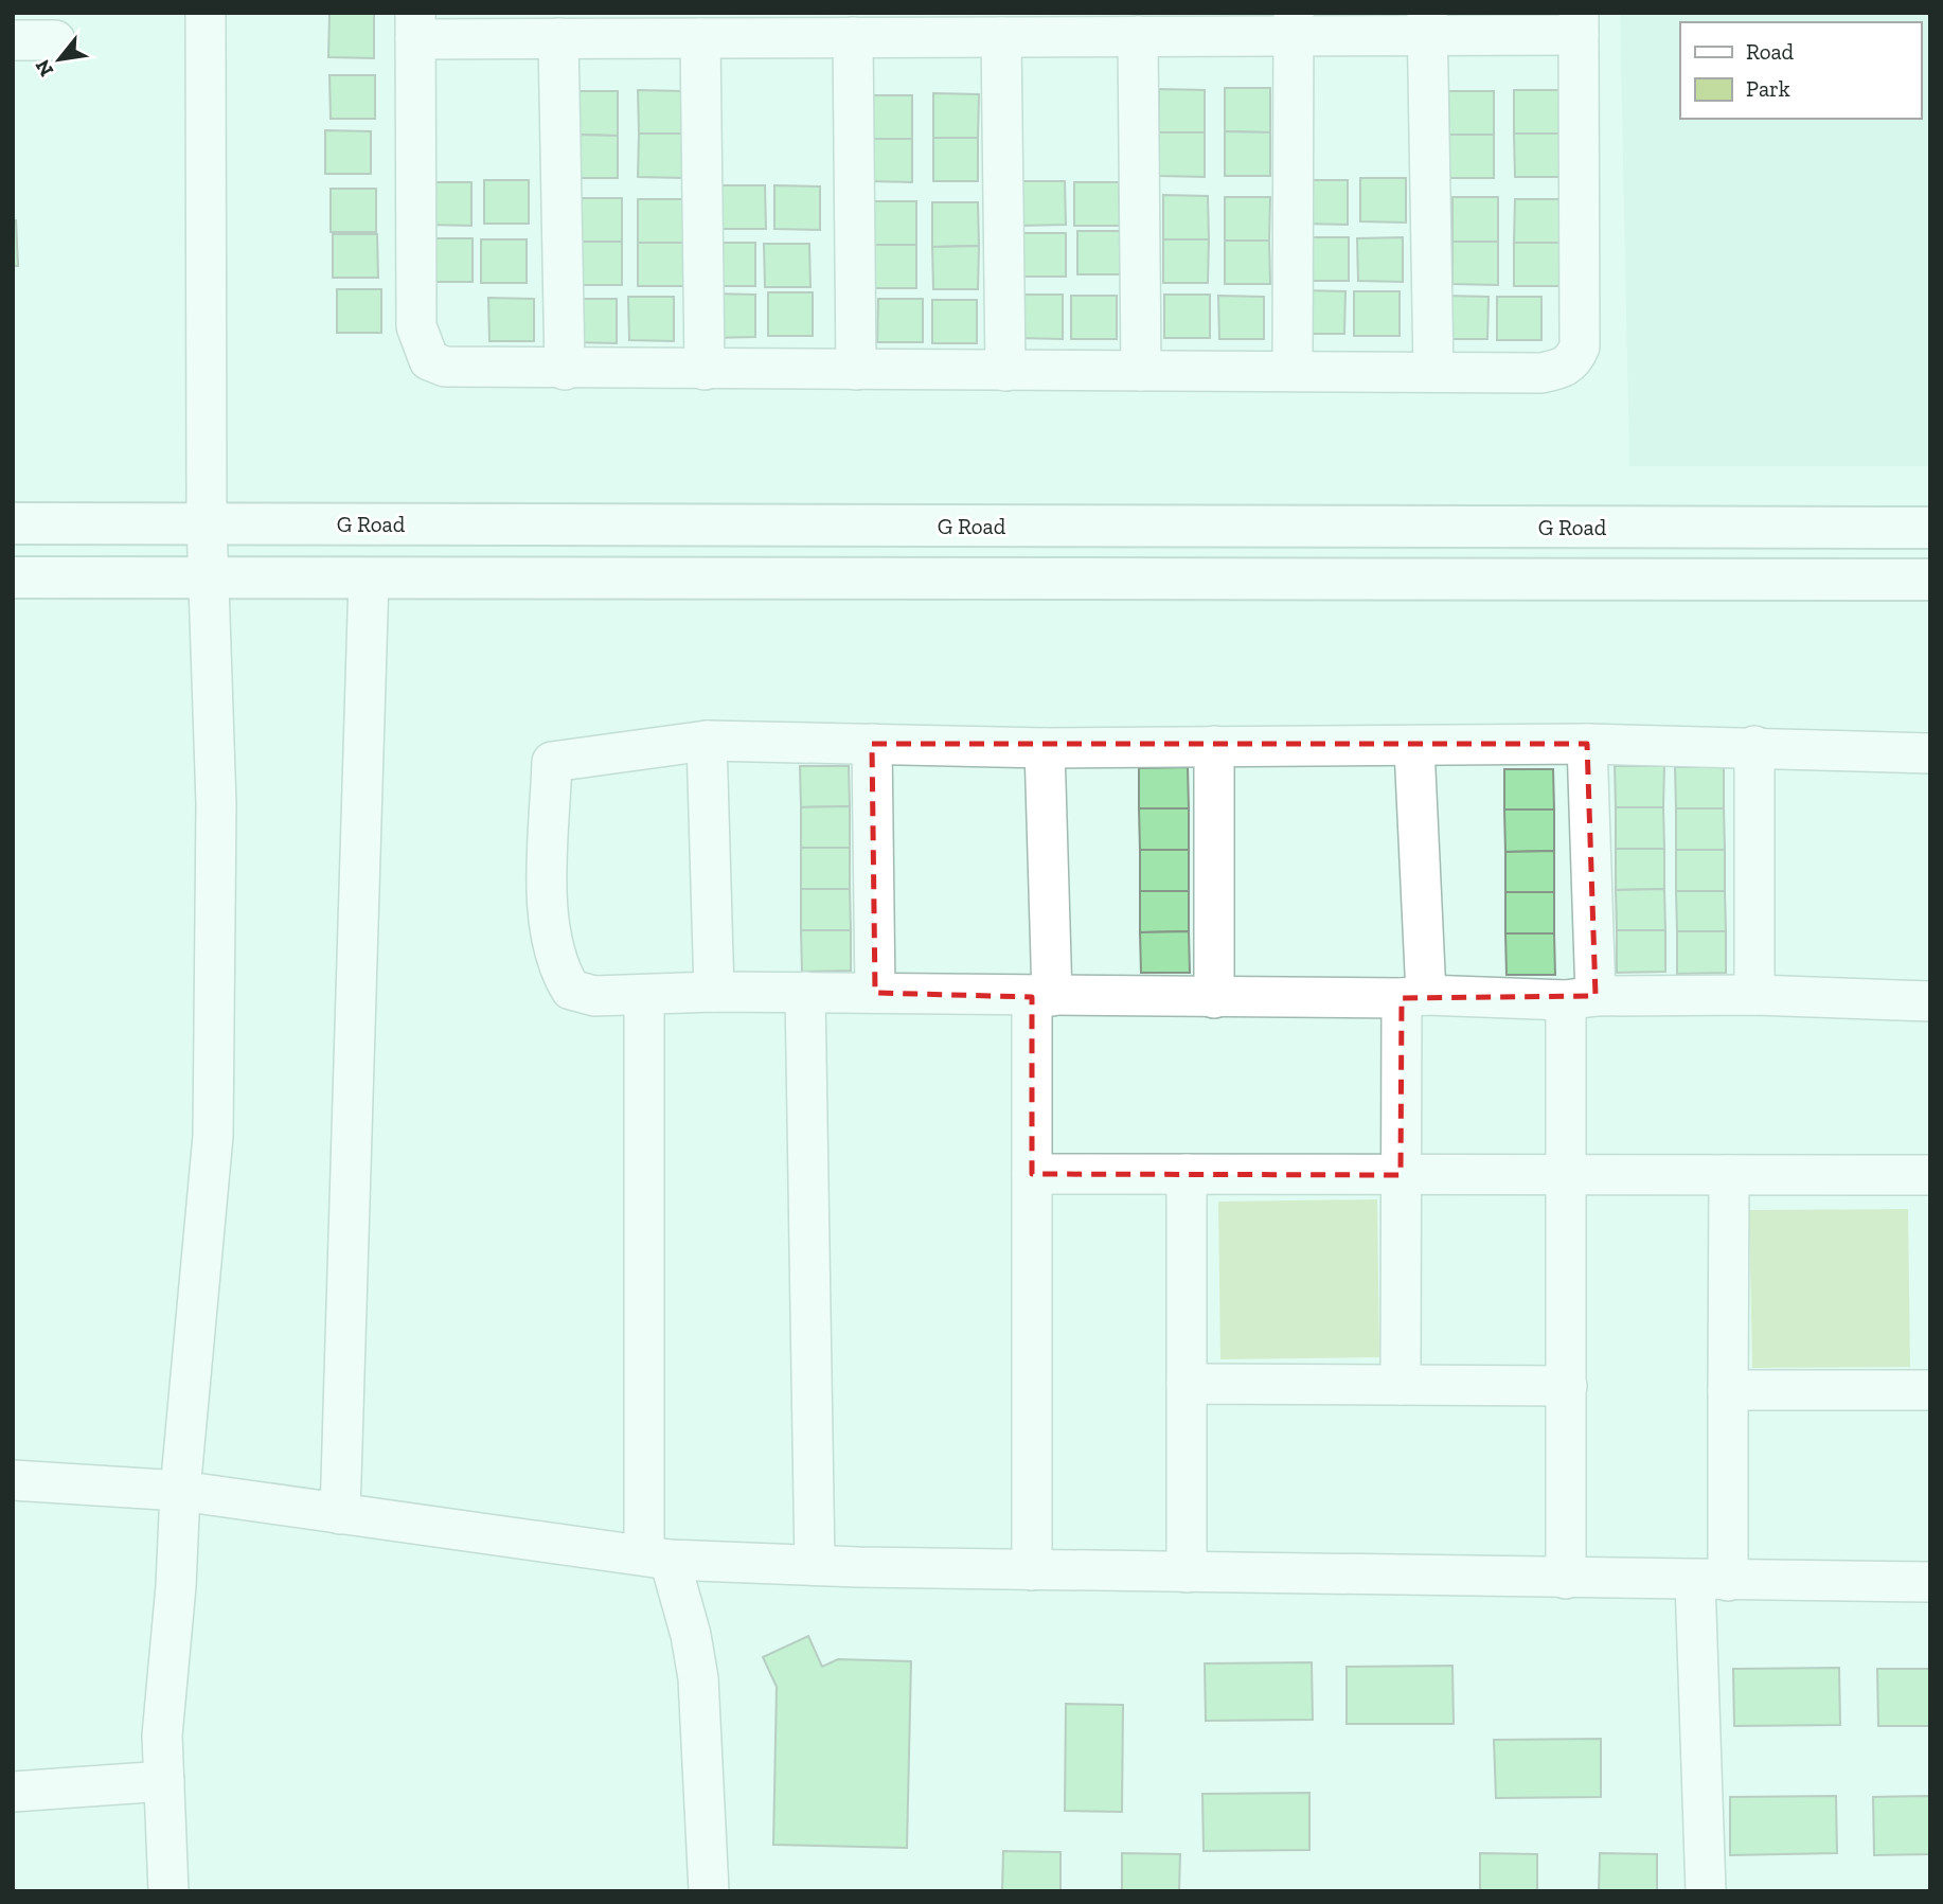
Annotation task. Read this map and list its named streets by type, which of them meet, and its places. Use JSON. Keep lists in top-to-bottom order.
{
  "streets": {
    "street": ["G Road"]
  },
  "legend": ["Road", "Park"],
  "north": "bottom left"
}
